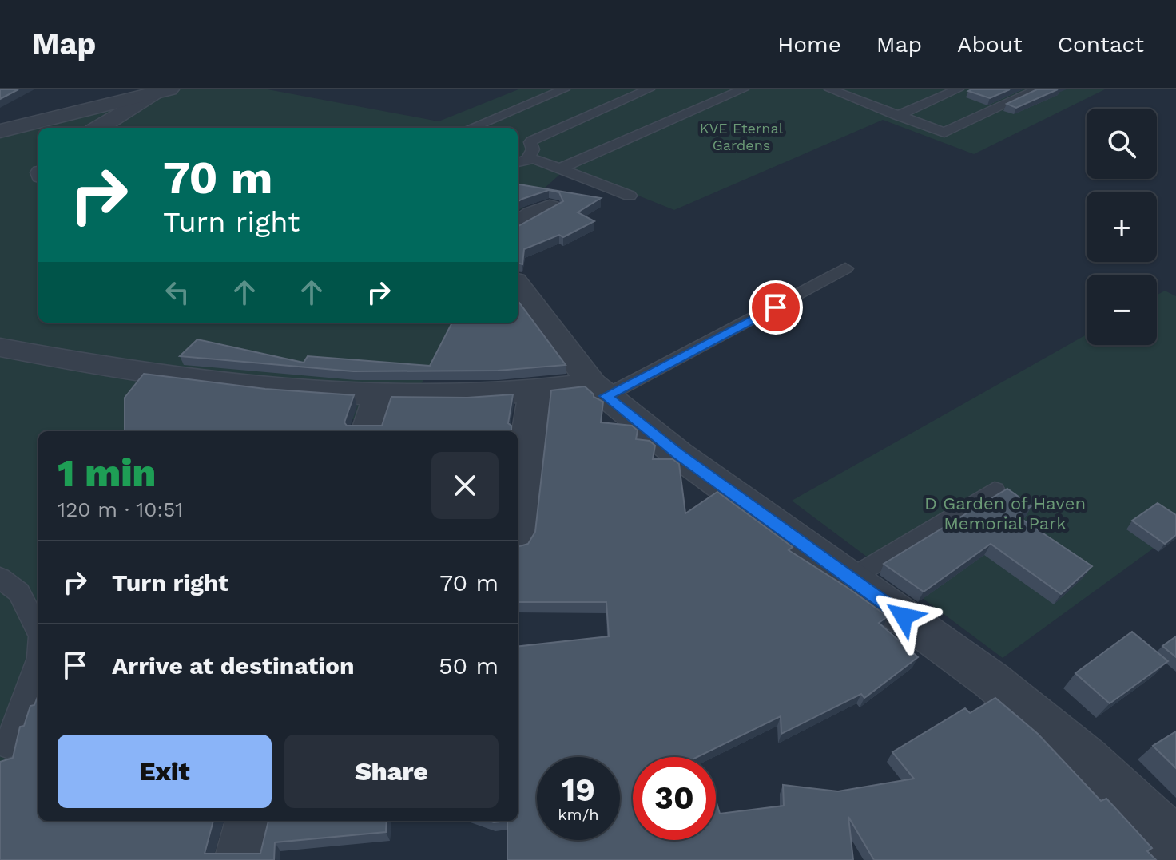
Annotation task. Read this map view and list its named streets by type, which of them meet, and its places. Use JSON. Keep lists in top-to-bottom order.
{
  "parks": ["KVE Eternal Gardens", "D Garden of Haven Memorial Park"],
  "page": {
    "header": "Map",
    "nav": [
      "Home",
      "Map",
      "About",
      "Contact"
    ],
    "map_buttons": ["+", "−"],
    "turn": ["70 m", "Turn right"],
    "heading": ["1 min", "120 m · 10:51"],
    "list": [
      {
        "name": "Turn right",
        "value": "70 m"
      },
      {
        "name": "Arrive at destination",
        "value": "50 m"
      }
    ],
    "buttons": ["Exit", "Share"],
    "speed": "19 km/h",
    "limit": "30"
  }
}
